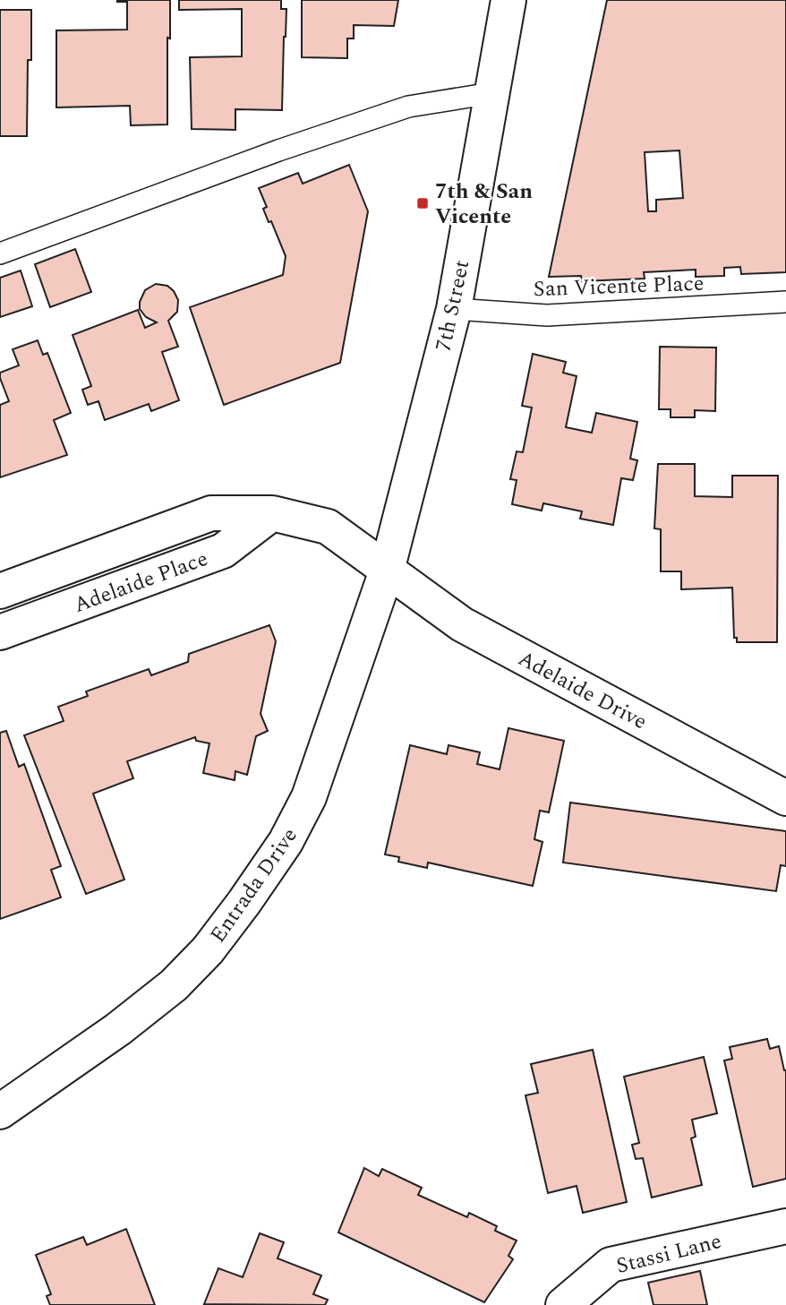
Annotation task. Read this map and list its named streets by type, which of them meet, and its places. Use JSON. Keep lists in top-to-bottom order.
{
  "streets": {
    "street": [
      "7th Street",
      "Adelaide Place",
      "Adelaide Drive",
      "Entrada Drive",
      "Stassi Lane"
    ],
    "lane": ["San Vicente Place"]
  },
  "crossings": [
    ["San Vicente Place", "7th Street"],
    ["7th Street", "Adelaide Place"],
    ["7th Street", "Adelaide Drive"],
    ["7th Street", "Entrada Drive"],
    ["Adelaide Place", "Adelaide Drive"],
    ["Adelaide Place", "Entrada Drive"],
    ["Adelaide Drive", "Entrada Drive"]
  ],
  "places": {
    "transit": ["7th & San Vicente"]
  }
}
